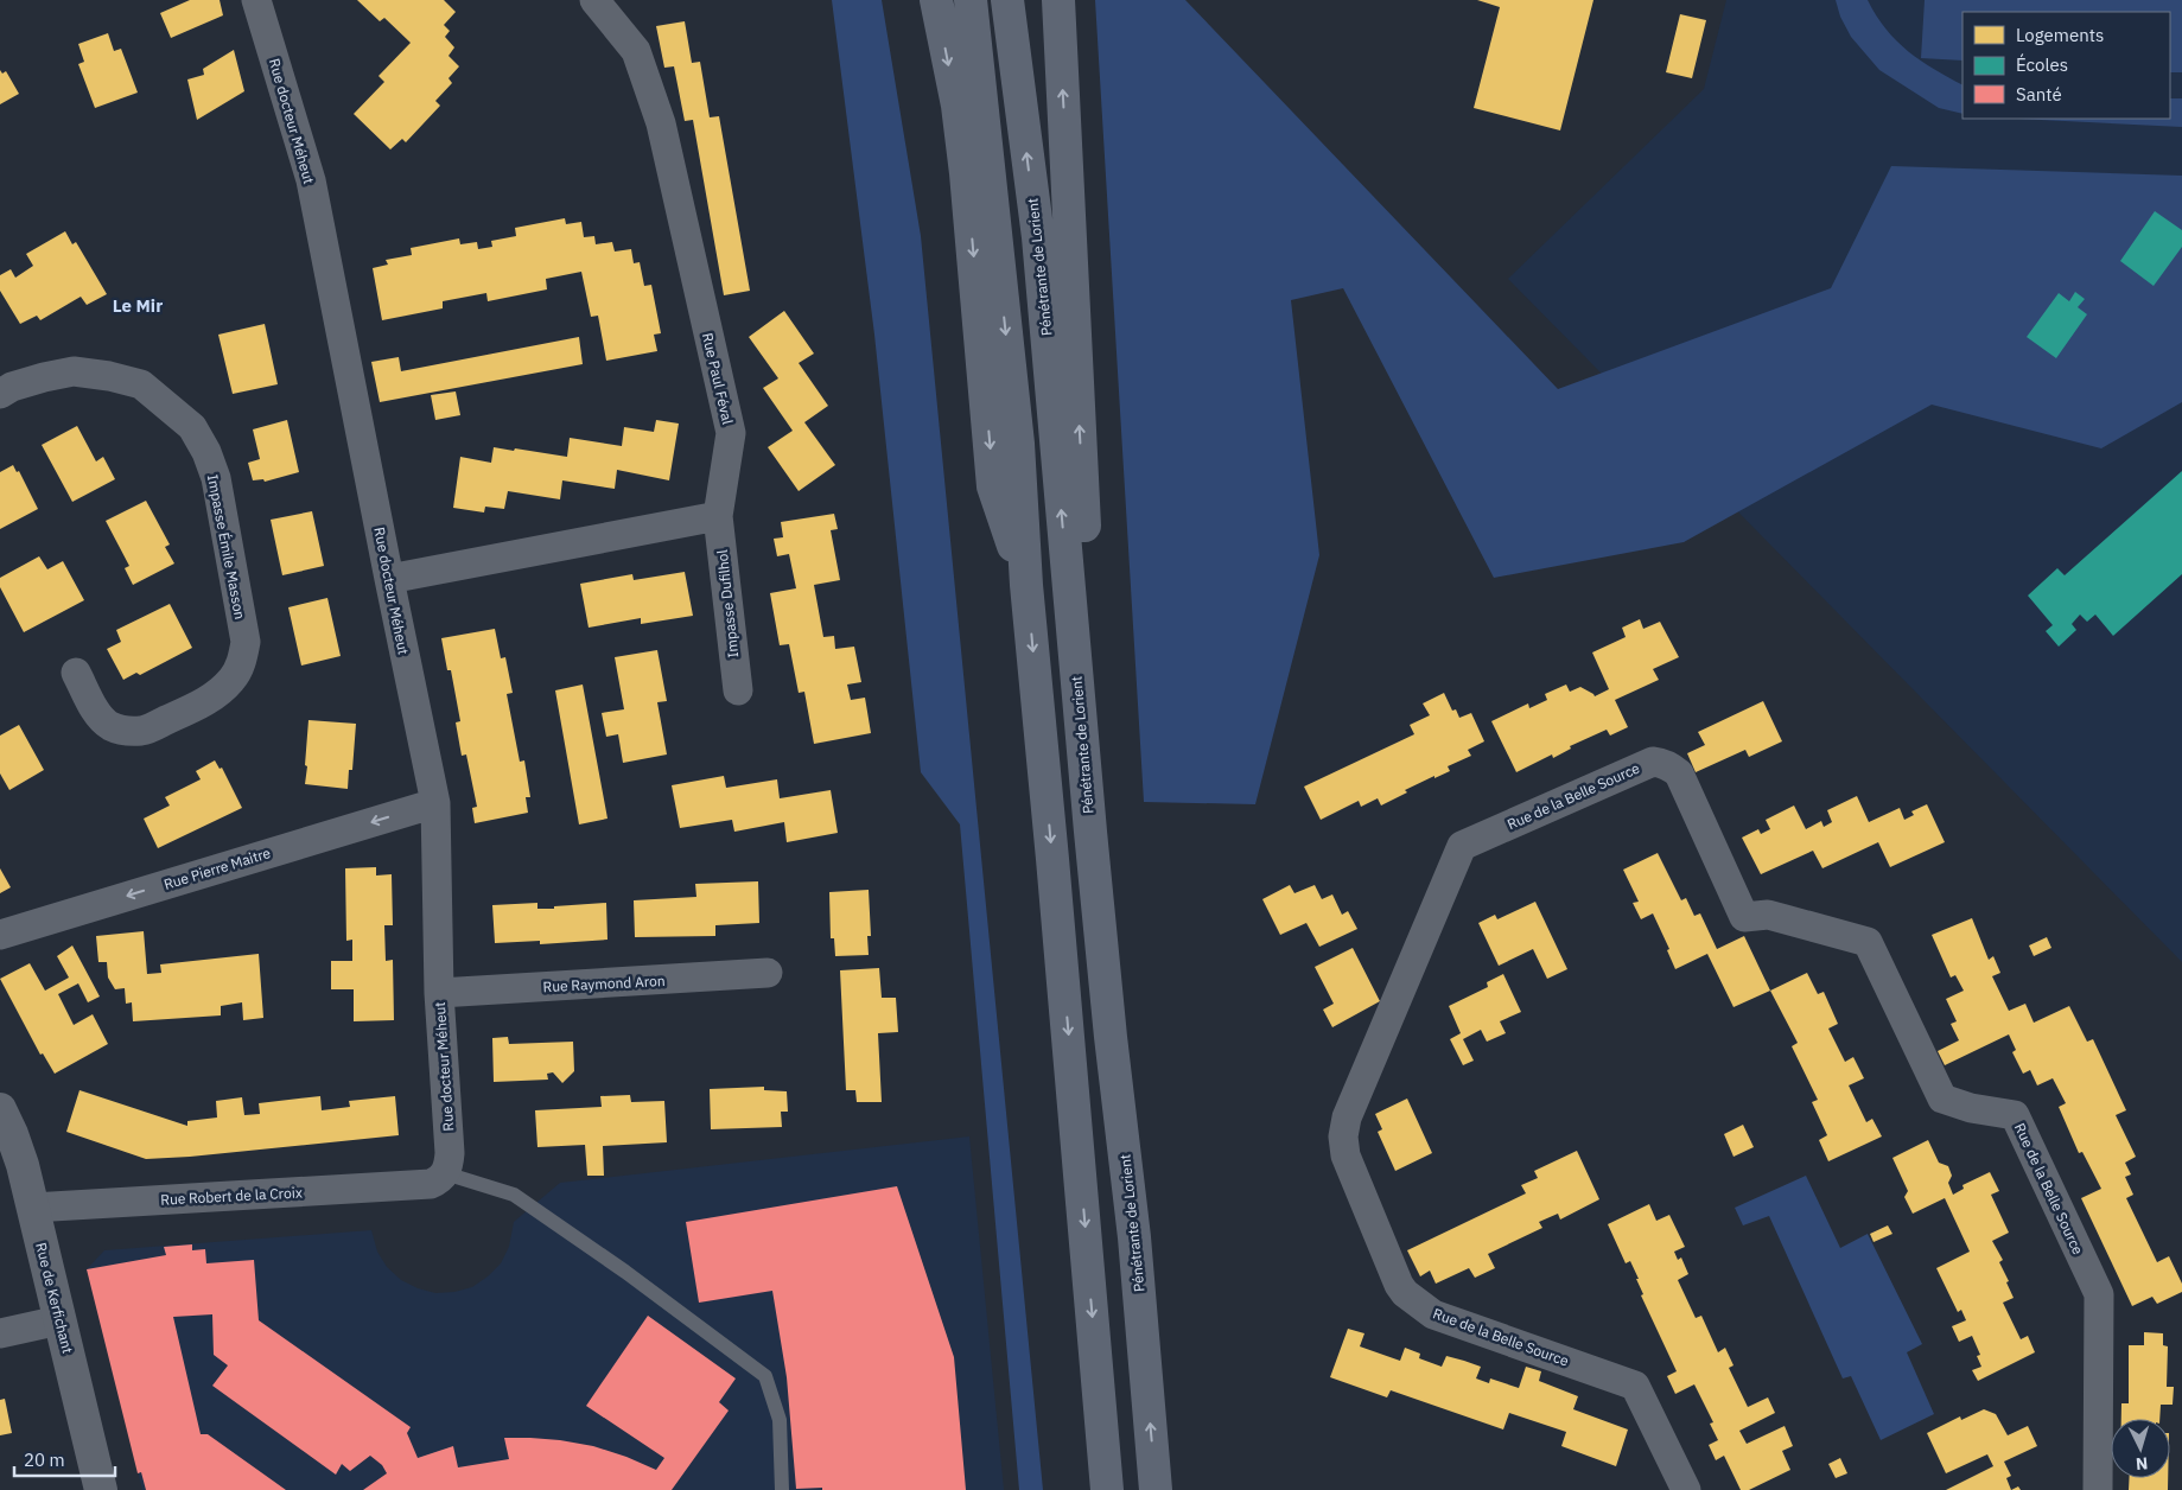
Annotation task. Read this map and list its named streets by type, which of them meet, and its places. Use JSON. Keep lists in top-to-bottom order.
{
  "streets": {
    "highway": ["Pénétrante de Lorient"],
    "street": [
      "Rue docteur Méheut",
      "Rue Paul Féval",
      "Impasse Émile Masson",
      "Impasse Dufilhol",
      "Rue de la Belle Source",
      "Rue Pierre Maitre",
      "Rue Raymond Aron",
      "Rue Robert de la Croix",
      "Rue de Kerfichant"
    ]
  },
  "crossings": [
    ["Rue docteur Méheut", "Rue Pierre Maitre"],
    ["Rue docteur Méheut", "Rue Raymond Aron"],
    ["Rue docteur Méheut", "Rue Robert de la Croix"],
    ["Rue Paul Féval", "Impasse Dufilhol"],
    ["Rue Robert de la Croix", "Rue de Kerfichant"]
  ],
  "one_way": ["Rue Pierre Maitre"],
  "districts": ["Le Mir"],
  "legend": ["Logements", "Écoles", "Santé"],
  "scale_bar": "20 m",
  "north": "bottom"
}
